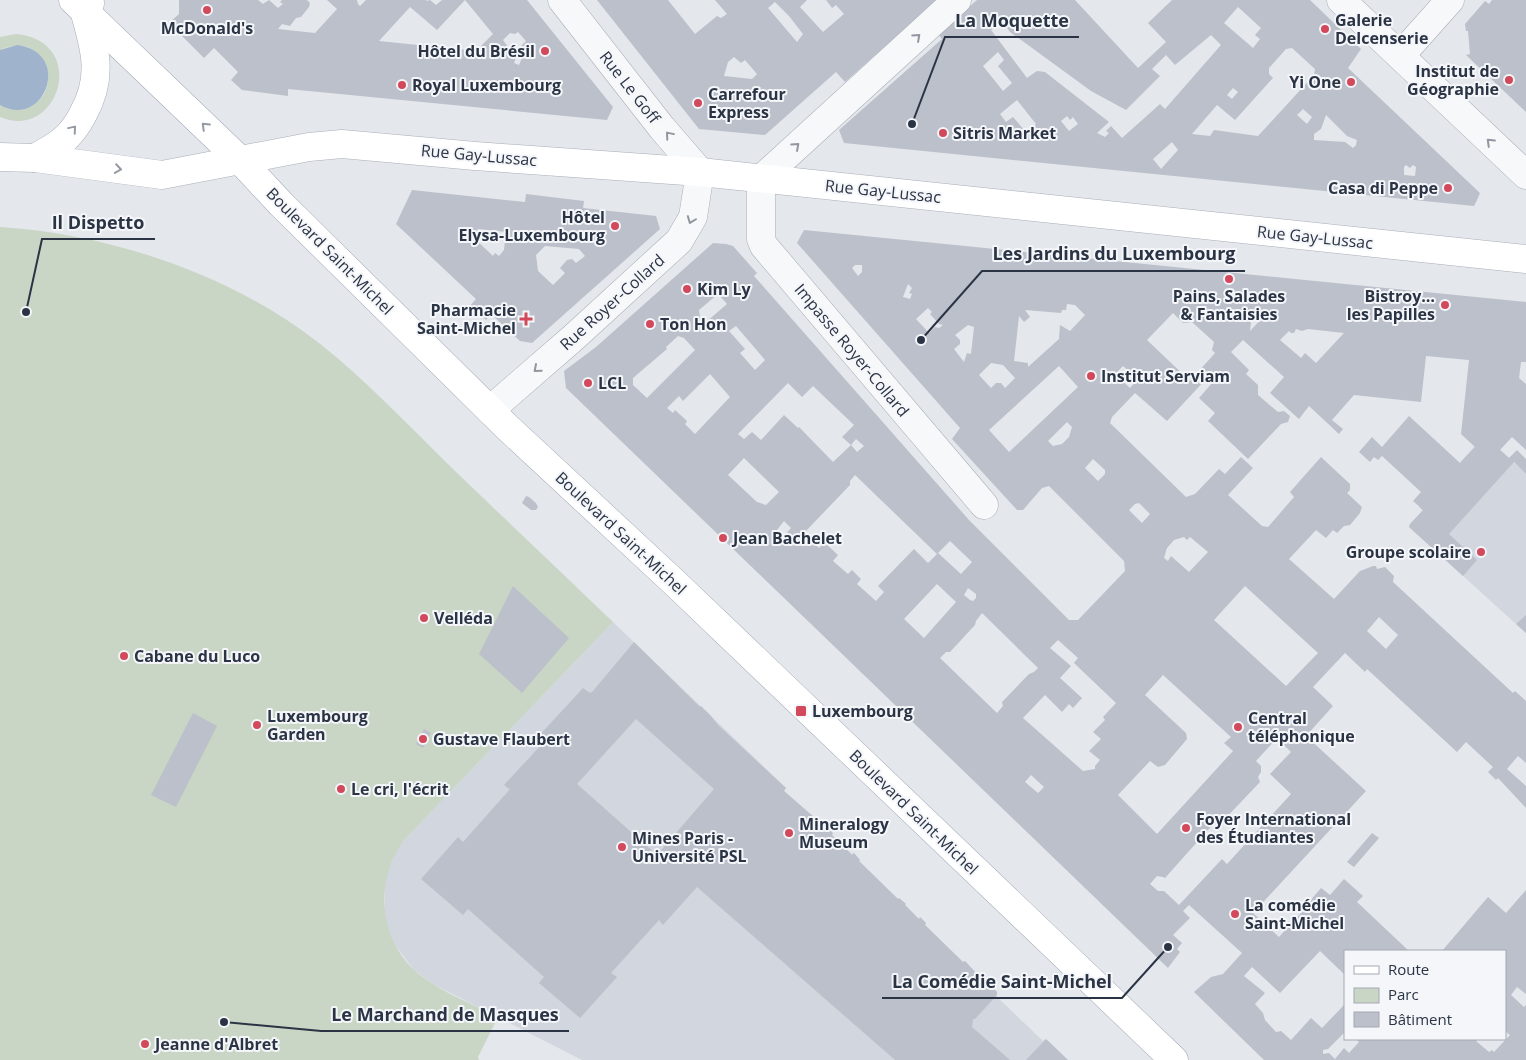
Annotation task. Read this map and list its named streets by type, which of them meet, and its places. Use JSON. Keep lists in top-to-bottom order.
{
  "streets": {
    "street": [
      "Rue Le Goff",
      "Rue Gay-Lussac",
      "Boulevard Saint-Michel",
      "Rue Royer-Collard",
      "Impasse Royer-Collard"
    ]
  },
  "crossings": [
    ["Rue Le Goff", "Rue Gay-Lussac"],
    ["Rue Le Goff", "Rue Royer-Collard"],
    ["Rue Gay-Lussac", "Boulevard Saint-Michel"],
    ["Rue Gay-Lussac", "Rue Royer-Collard"],
    ["Rue Gay-Lussac", "Impasse Royer-Collard"],
    ["Boulevard Saint-Michel", "Rue Royer-Collard"]
  ],
  "one_way": ["Rue Le Goff", "Rue Royer-Collard"],
  "places": {
    "other": [
      "McDonald's",
      "Galerie Delcenserie",
      "Hôtel du Brésil",
      "Institut de Géographie",
      "Yi One",
      "Royal Luxembourg",
      "Carrefour Express",
      "La Moquette",
      "Sitris Market",
      "Casa di Peppe",
      "Hôtel Elysa-Luxembourg",
      "Pains, Salades & Fantaisies",
      "Kim Ly",
      "Bistroy… les Papilles",
      "Il Dispetto",
      "Ton Hon",
      "Les Jardins du Luxembourg",
      "Institut Serviam",
      "LCL",
      "Jean Bachelet",
      "Groupe scolaire",
      "Velléda",
      "Cabane du Luco",
      "Luxembourg Garden",
      "Central téléphonique",
      "Gustave Flaubert",
      "Le cri, l'écrit",
      "Foyer International des Étudiantes",
      "Mineralogy Museum",
      "Mines Paris - Université PSL",
      "La comédie Saint-Michel",
      "La Comédie Saint-Michel",
      "Le Marchand de Masques",
      "Jeanne d'Albret"
    ],
    "health": ["Pharmacie Saint-Michel"],
    "transit": ["Luxembourg"]
  },
  "legend": ["Route", "Parc", "Bâtiment"]
}
